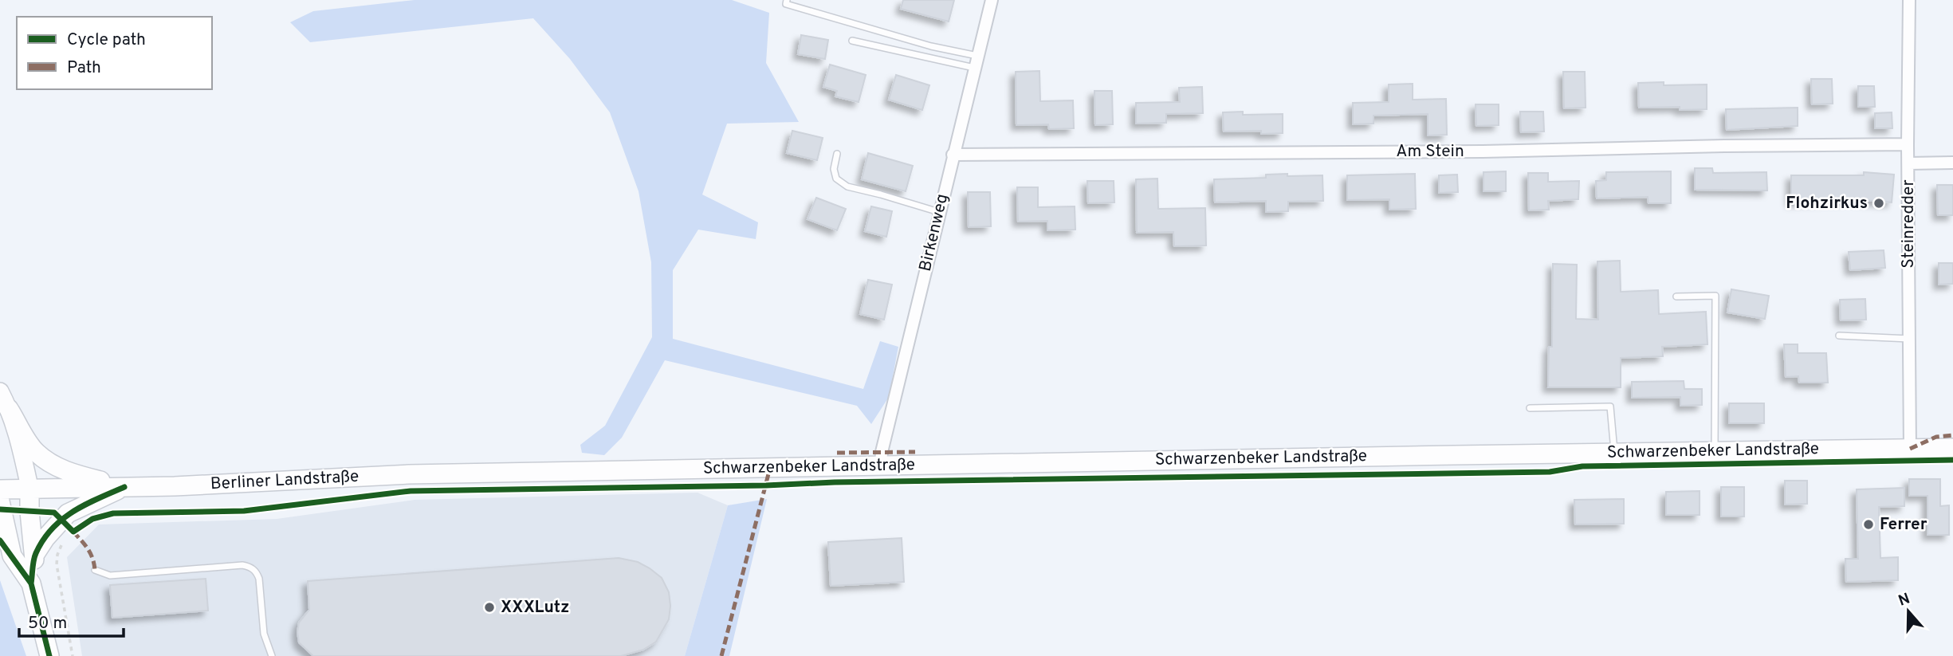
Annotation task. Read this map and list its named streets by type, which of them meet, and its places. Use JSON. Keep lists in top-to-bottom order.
{
  "streets": {
    "main road": ["Schwarzenbeker Landstraße", "Berliner Landstraße"],
    "street": ["Am Stein", "Steinredder", "Birkenweg"]
  },
  "crossings": [
    ["Am Stein", "Steinredder"],
    ["Am Stein", "Birkenweg"],
    ["Steinredder", "Schwarzenbeker Landstraße"],
    ["Birkenweg", "Schwarzenbeker Landstraße"],
    ["Schwarzenbeker Landstraße", "Berliner Landstraße"]
  ],
  "places": ["Flohzirkus", "Ferrer", "XXXLutz"],
  "legend": ["Cycle path", "Path"],
  "scale_bar": "50 m",
  "north": "top"
}
